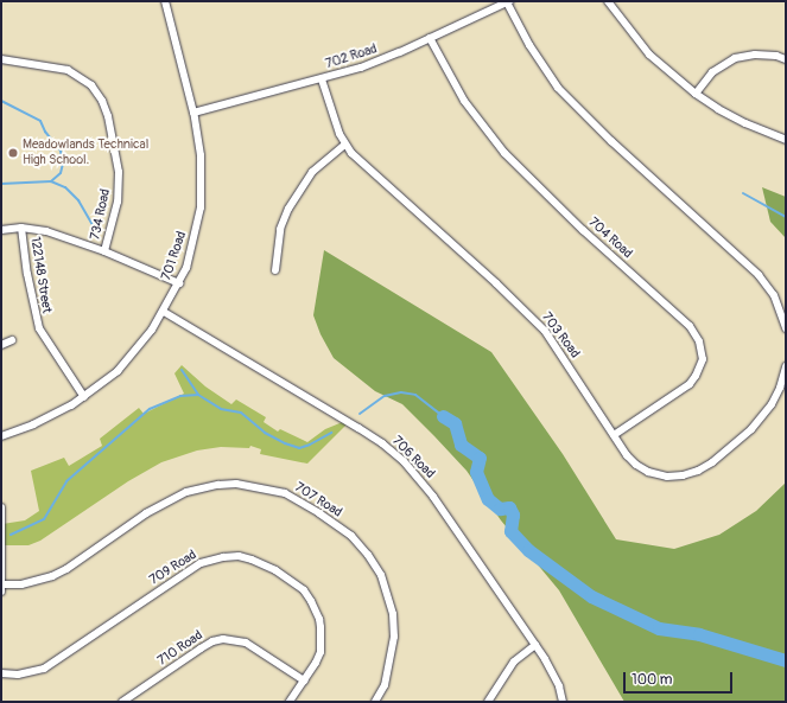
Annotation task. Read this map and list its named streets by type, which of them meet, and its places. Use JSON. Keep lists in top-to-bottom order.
{
  "streets": {
    "street": [
      "702 Road",
      "734 Road",
      "704 Road",
      "701 Road",
      "122148 Street",
      "703 Road",
      "706 Road",
      "707 Road",
      "709 Road",
      "710 Road"
    ]
  },
  "crossings": [
    ["702 Road", "704 Road"],
    ["702 Road", "701 Road"],
    ["702 Road", "703 Road"],
    ["704 Road", "703 Road"],
    ["701 Road", "122148 Street"],
    ["701 Road", "706 Road"],
    ["709 Road", "710 Road"]
  ],
  "places": ["Meadowlands Technical High School."],
  "scale_bar": "100 m"
}
